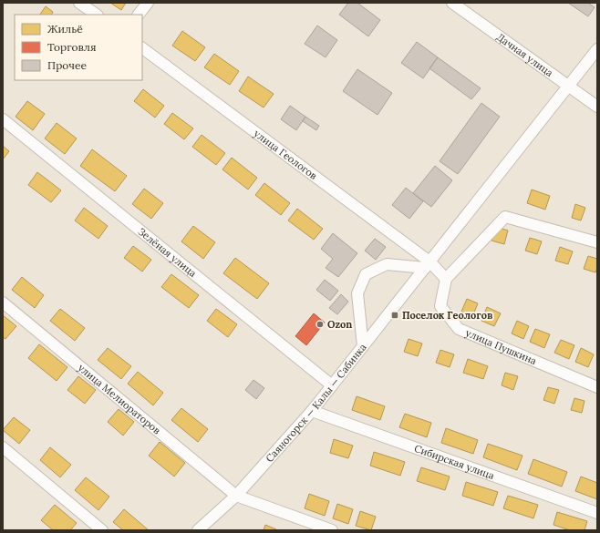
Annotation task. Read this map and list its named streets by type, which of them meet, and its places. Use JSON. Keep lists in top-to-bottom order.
{
  "streets": {
    "street": [
      "Дачная улица",
      "улица Геологов",
      "Зелёная улица",
      "улица Пушкина",
      "улица Мелиораторов",
      "Саяногорск — Калы — Сабинка",
      "Сибирская улица"
    ]
  },
  "crossings": [
    ["Дачная улица", "Саяногорск — Калы — Сабинка"],
    ["улица Геологов", "Саяногорск — Калы — Сабинка"],
    ["Зелёная улица", "Саяногорск — Калы — Сабинка"],
    ["улица Мелиораторов", "Саяногорск — Калы — Сабинка"],
    ["Саяногорск — Калы — Сабинка", "Сибирская улица"]
  ],
  "places": {
    "transit": ["Поселок Геологов"],
    "other": ["Ozon"]
  },
  "legend": ["Жильё", "Торговля", "Прочее"]
}
